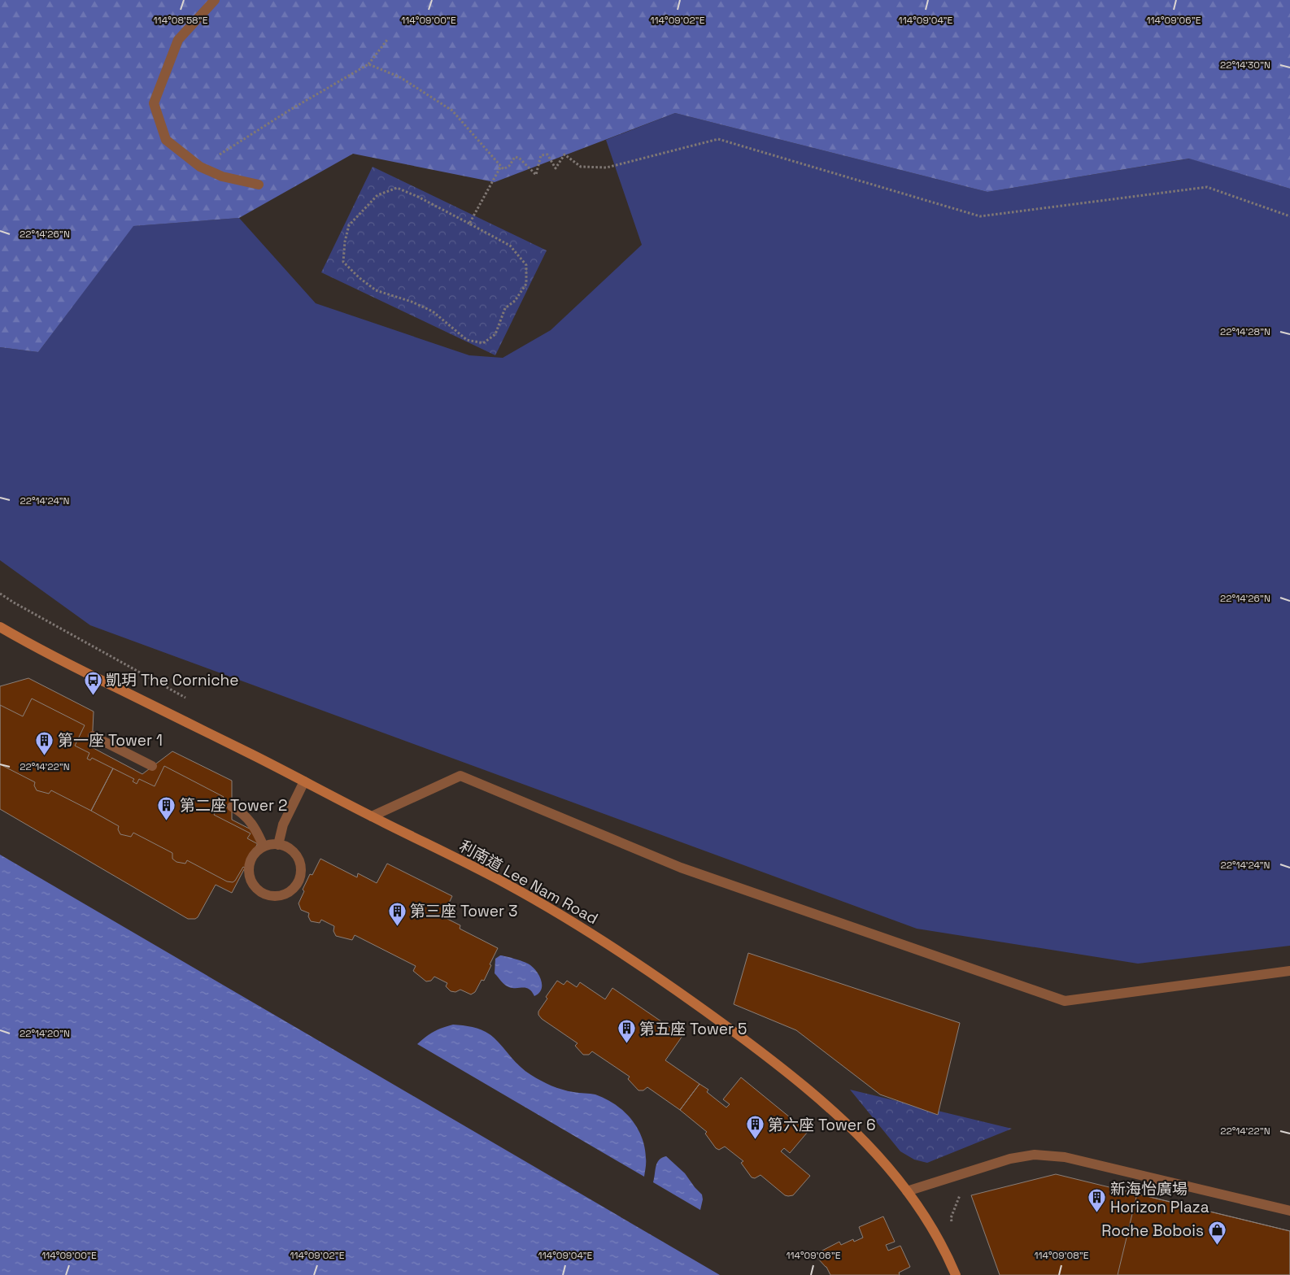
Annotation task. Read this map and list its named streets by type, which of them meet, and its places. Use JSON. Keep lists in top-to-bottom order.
{
  "streets": {
    "street": ["利南道 Lee Nam Road"]
  },
  "places": {
    "bus stop": ["凱玥 The Corniche"],
    "building": [
      "第一座 Tower 1",
      "第二座 Tower 2",
      "第三座 Tower 3",
      "第五座 Tower 5",
      "第六座 Tower 6",
      "新海怡廣場 Horizon Plaza"
    ],
    "shop": ["Roche Bobois"]
  },
  "coordinates": [
    "114°08'58\"E",
    "114°09'00\"E",
    "114°09'02\"E",
    "114°09'04\"E",
    "114°09'06\"E",
    "22°14'30\"N",
    "22°14'26\"N",
    "22°14'28\"N",
    "22°14'24\"N",
    "22°14'22\"N",
    "22°14'20\"N",
    "114°09'08\"E"
  ]
}
